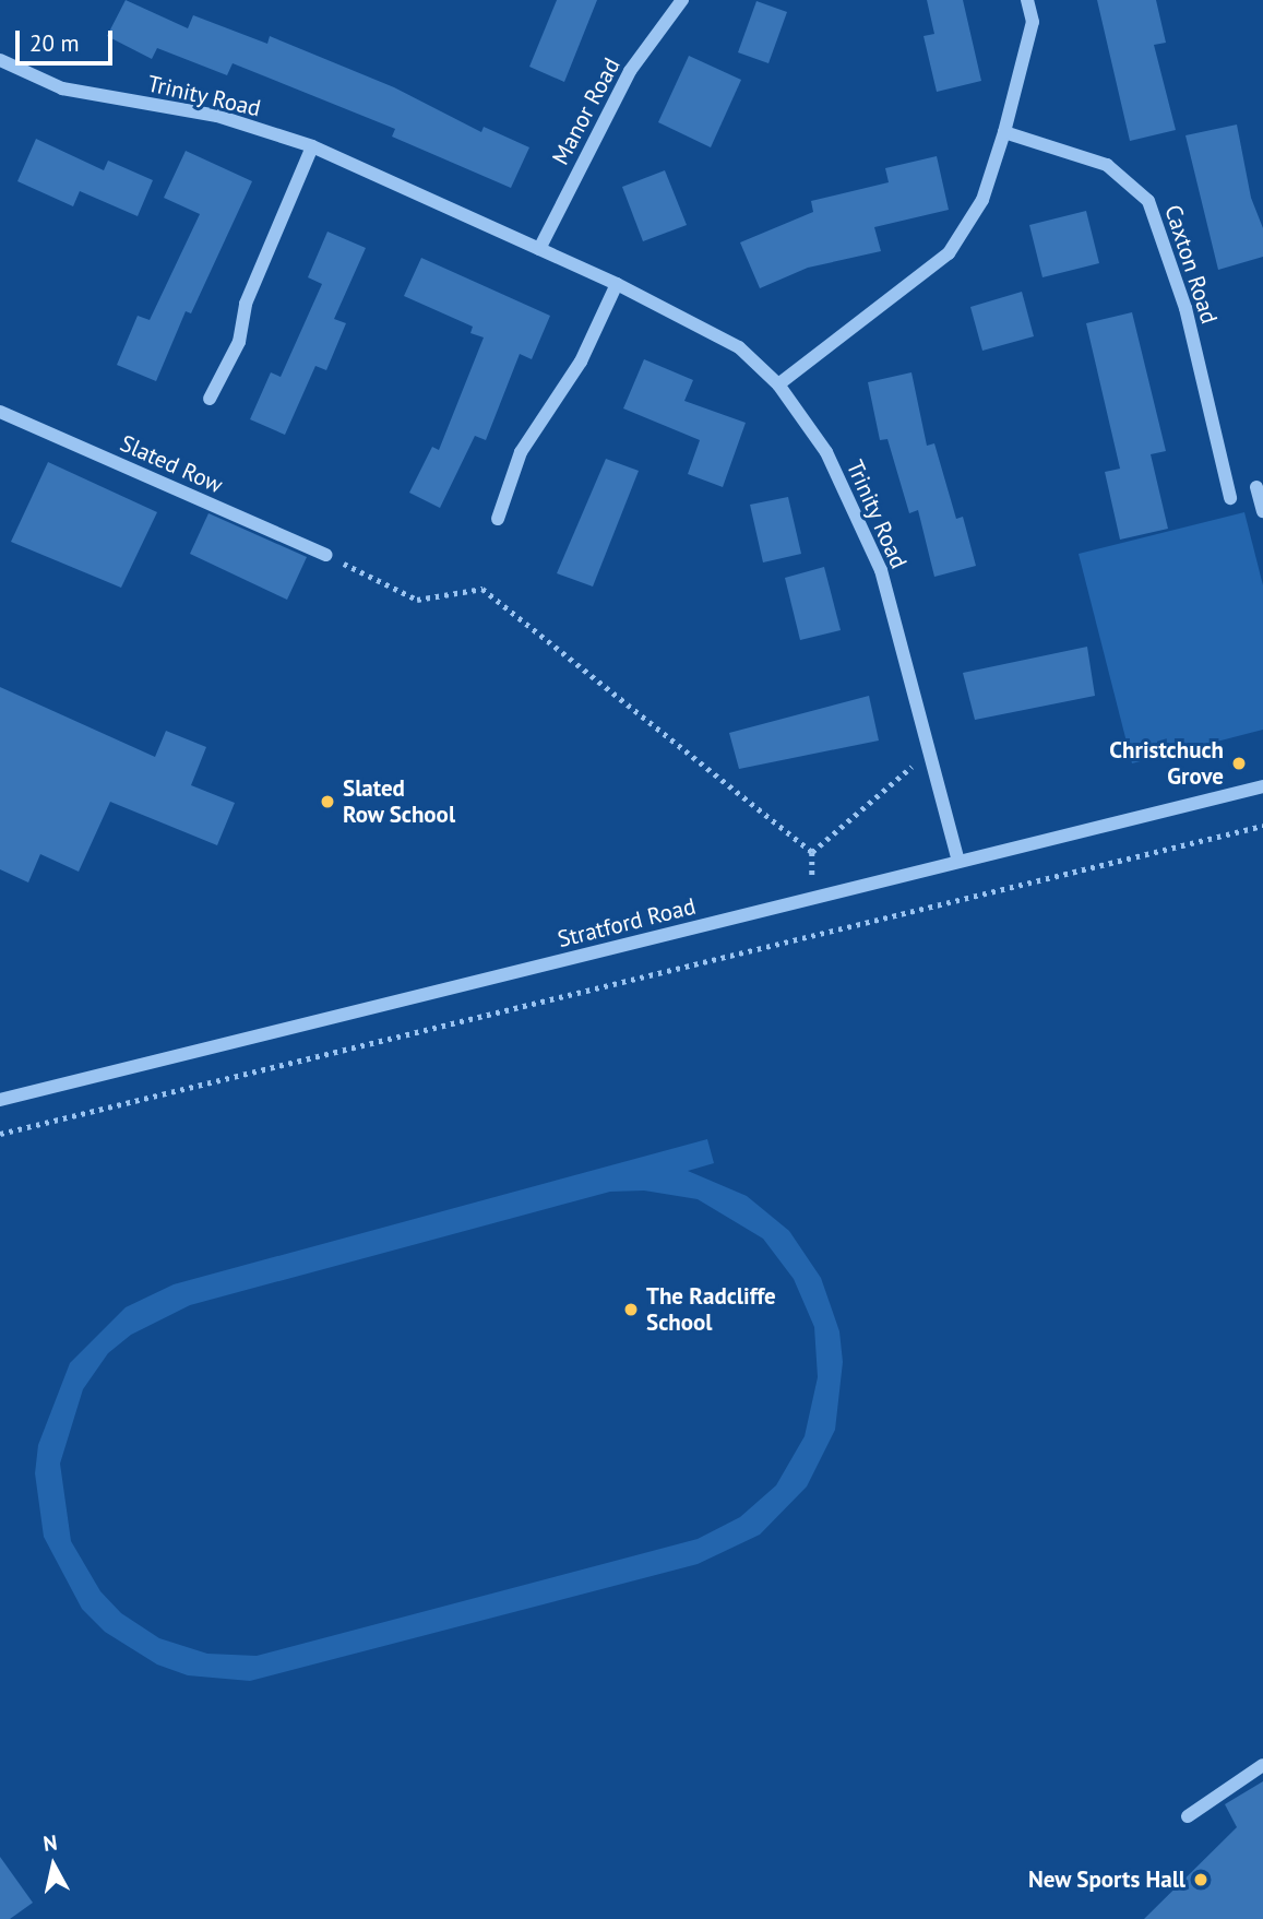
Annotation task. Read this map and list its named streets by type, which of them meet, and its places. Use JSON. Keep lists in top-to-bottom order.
{
  "streets": {
    "street": [
      "Trinity Road",
      "Manor Road",
      "Caxton Road",
      "Slated Row",
      "Stratford Road"
    ]
  },
  "crossings": [
    ["Trinity Road", "Manor Road"],
    ["Trinity Road", "Stratford Road"]
  ],
  "places": [
    "Christchuch Grove",
    "Slated Row School",
    "The Radcliffe School",
    "New Sports Hall"
  ],
  "scale_bar": "20 m",
  "north": "top"
}
